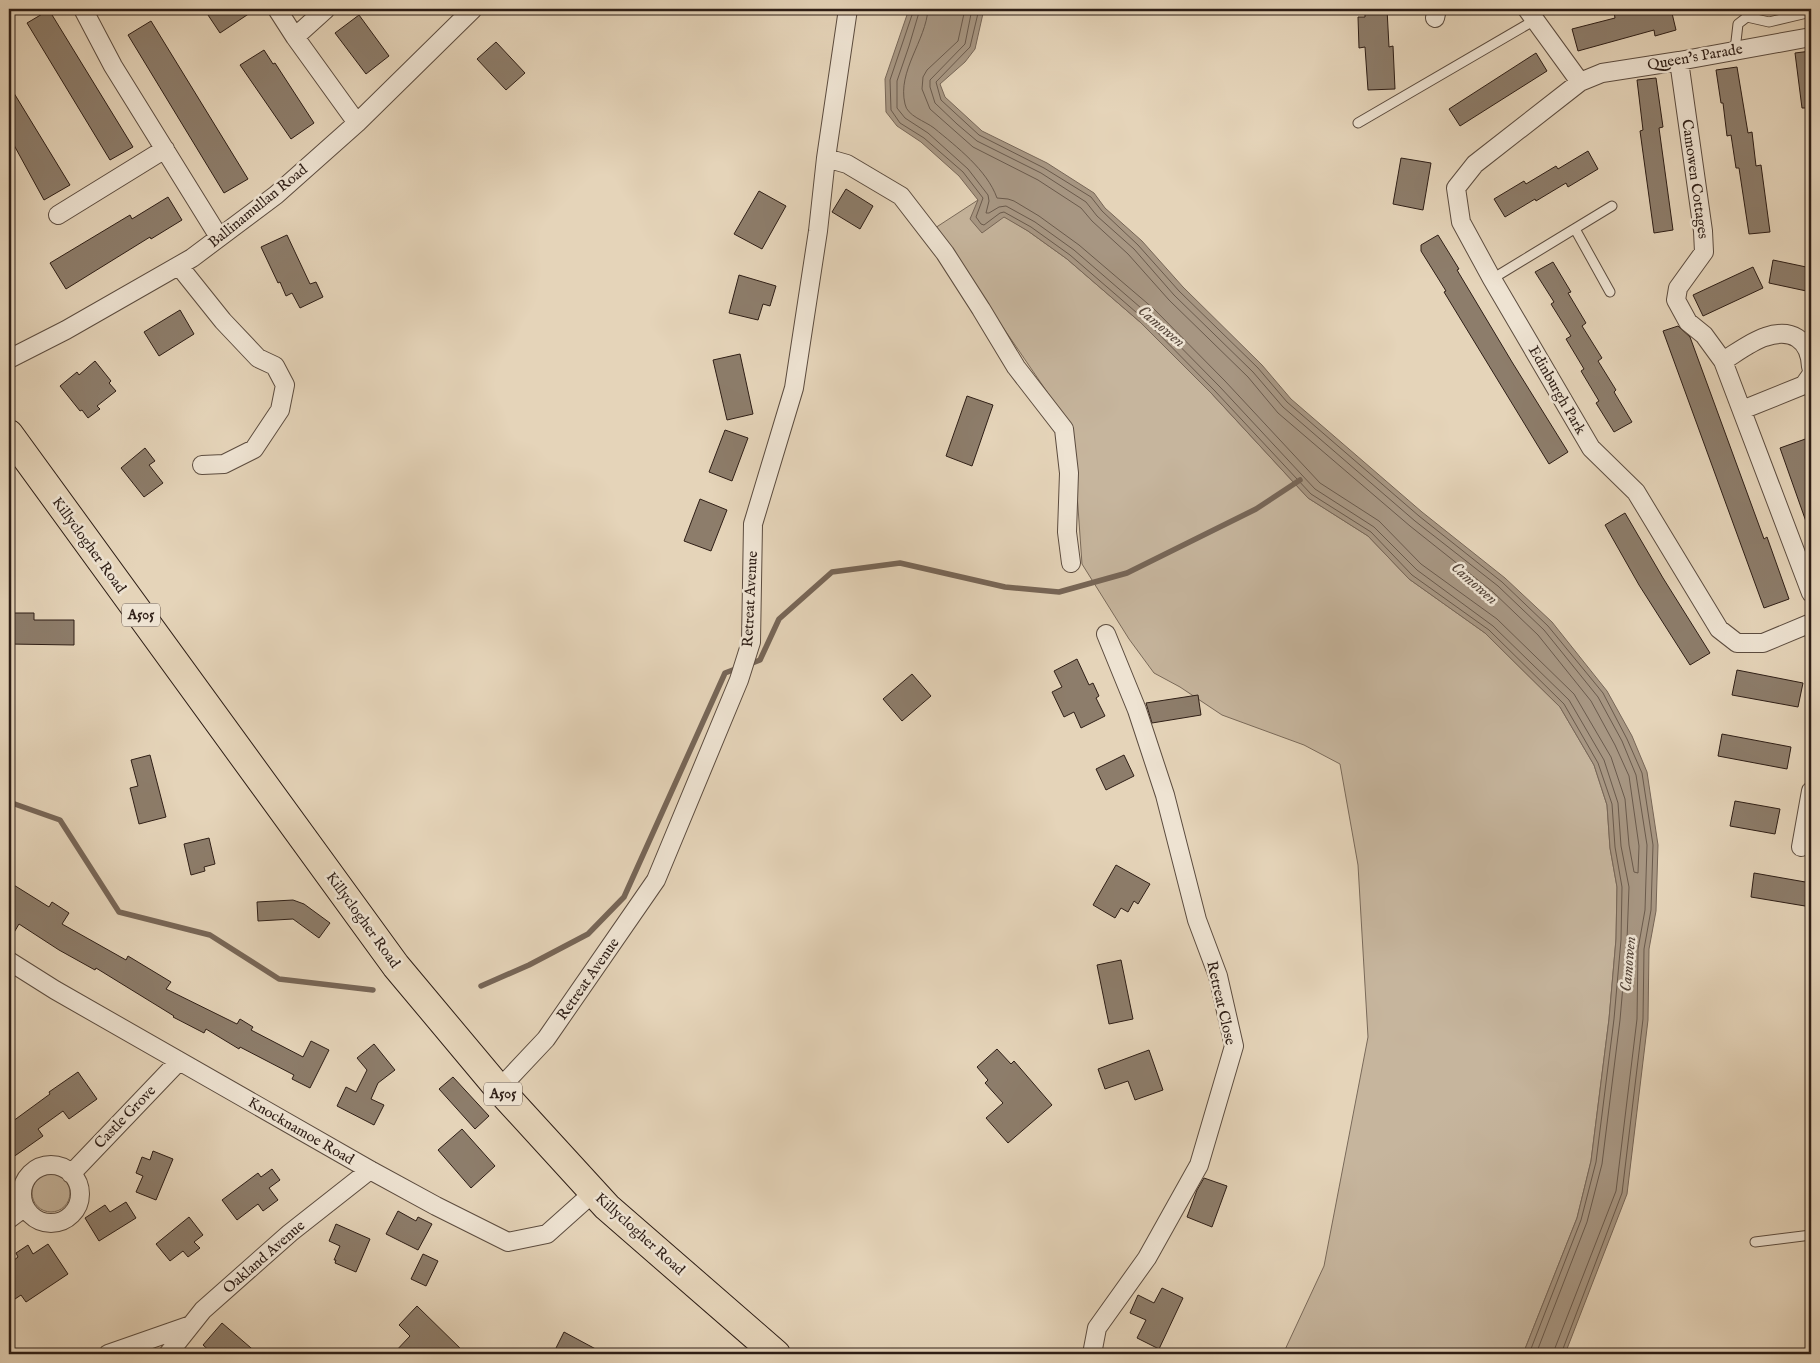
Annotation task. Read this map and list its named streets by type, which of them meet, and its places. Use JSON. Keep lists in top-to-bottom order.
{
  "streets": {
    "highway": ["Killyclogher Road", "A505"],
    "street": [
      "Queen's Parade",
      "Camowen Cottages",
      "Ballinamullan Road",
      "Edinburgh Park",
      "Retreat Avenue",
      "Retreat Close",
      "Castle Grove",
      "Knocknamoe Road",
      "Oakland Avenue"
    ]
  },
  "crossings": [
    ["Queen's Parade", "Camowen Cottages"],
    ["Queen's Parade", "Edinburgh Park"],
    ["Killyclogher Road", "Retreat Avenue"],
    ["Killyclogher Road", "Knocknamoe Road"],
    ["Castle Grove", "Knocknamoe Road"],
    ["Knocknamoe Road", "Oakland Avenue"]
  ],
  "water": ["Camowen"]
}
